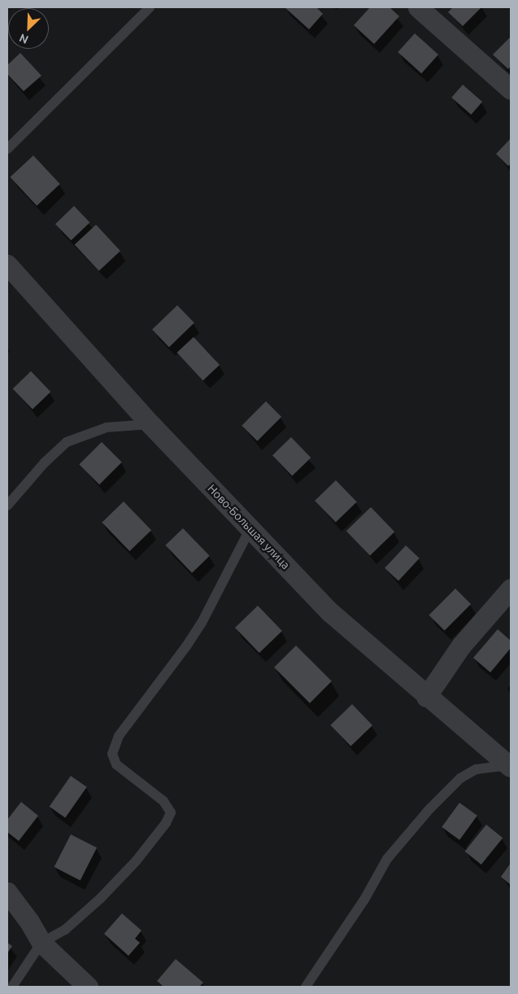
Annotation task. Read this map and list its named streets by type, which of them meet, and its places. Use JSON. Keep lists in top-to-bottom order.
{
  "streets": {
    "street": ["Ново-Большая улица"]
  },
  "north": "bottom left"
}
